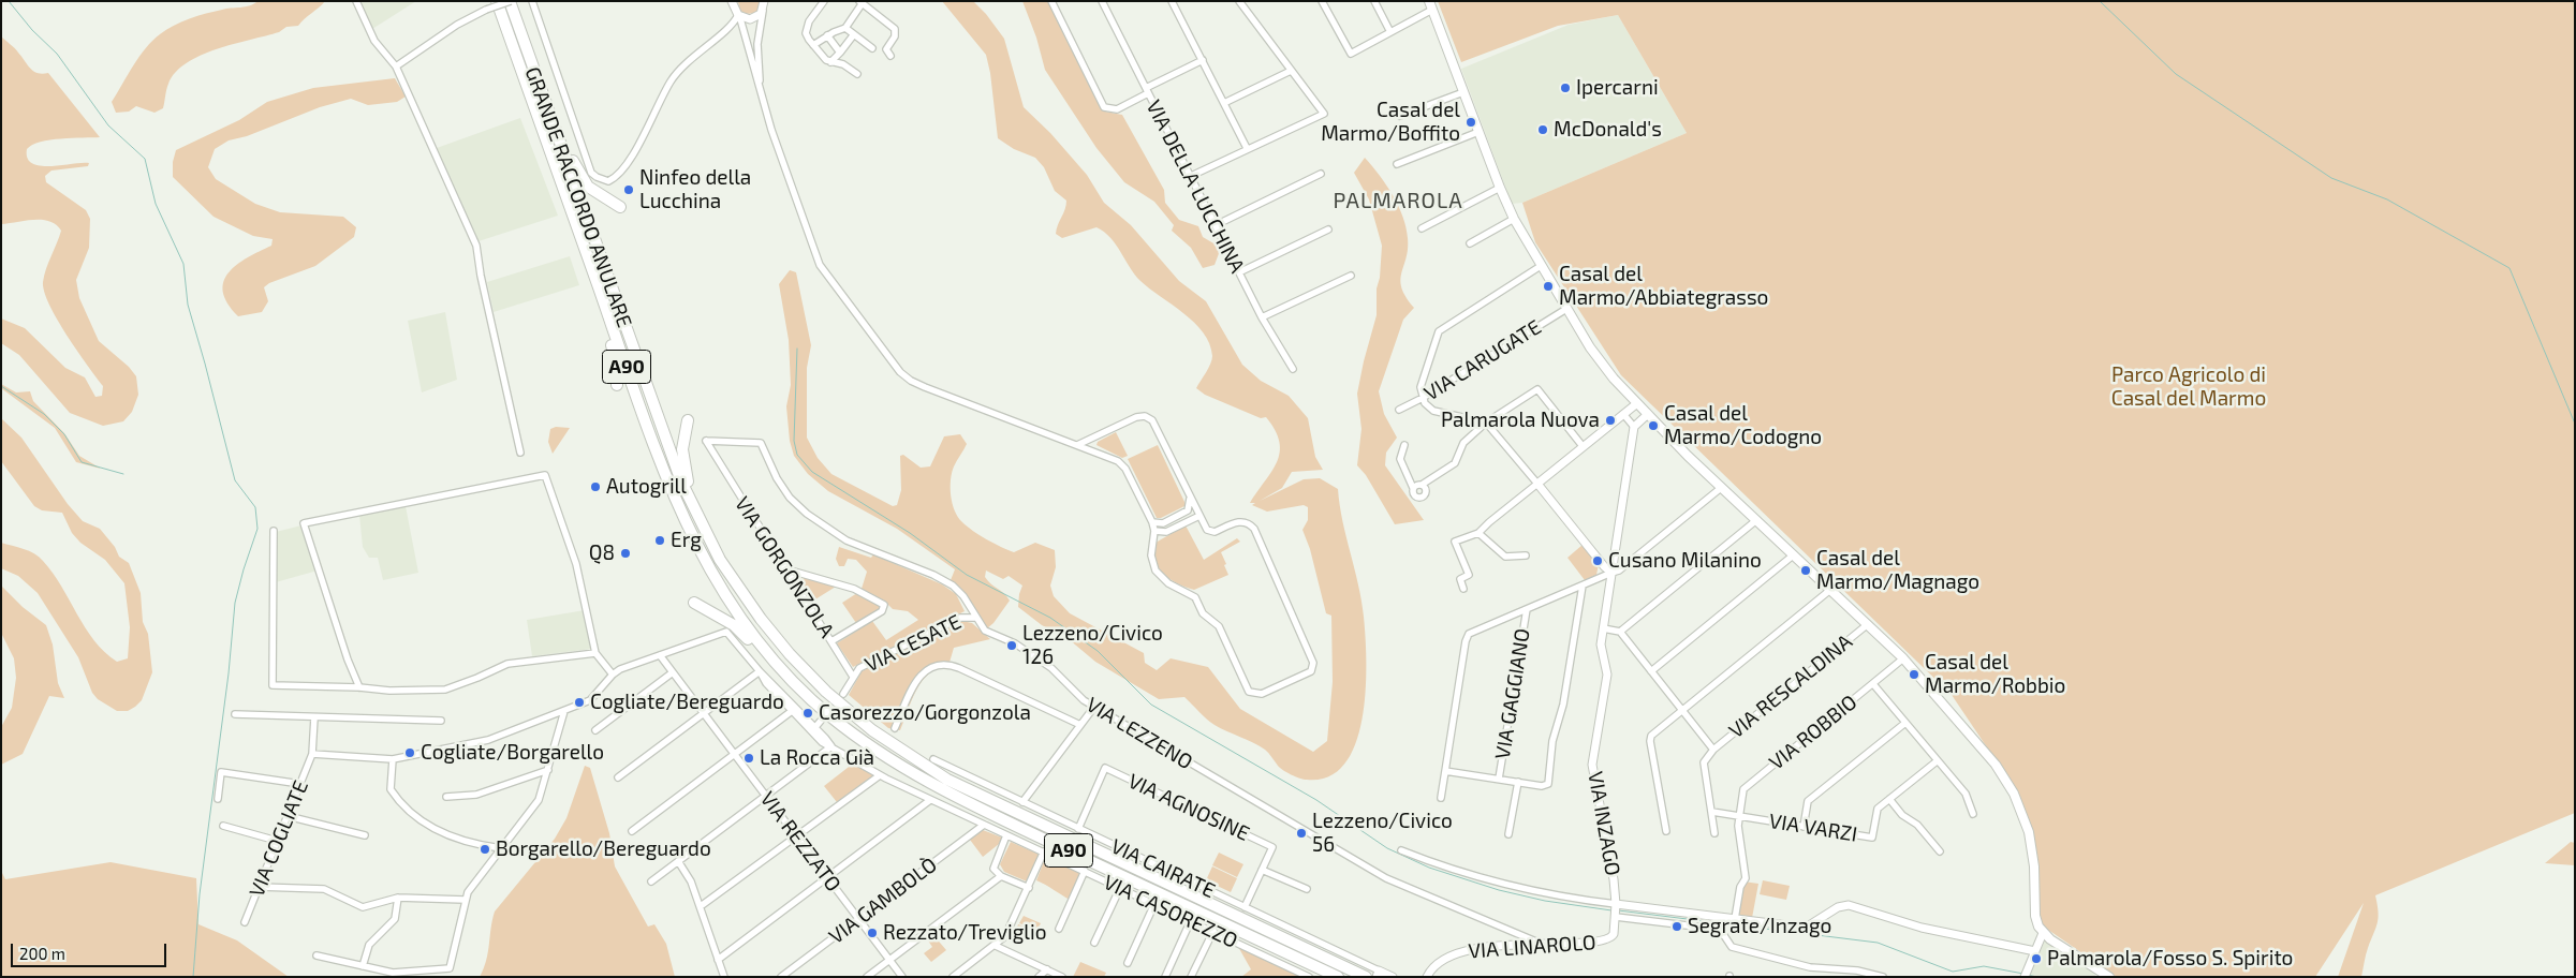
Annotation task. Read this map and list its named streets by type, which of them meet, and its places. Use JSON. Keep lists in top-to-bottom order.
{
  "streets": {
    "highway": ["GRANDE RACCORDO ANULARE", "A90"],
    "street": [
      "VIA DELLA LUCCHINA",
      "VIA CARUGATE",
      "VIA GORGONZOLA",
      "VIA CESATE",
      "VIA RESCALDINA",
      "VIA GAGGIANO",
      "VIA ROBBIO",
      "VIA LEZZENO",
      "VIA AGNOSINE",
      "VIA INZAGO",
      "VIA VARZI",
      "VIA COGLIATE",
      "VIA REZZATO",
      "VIA CAIRATE",
      "VIA GAMBOLÒ",
      "VIA CASOREZZO",
      "VIA LINAROLO"
    ]
  },
  "crossings": [
    ["GRANDE RACCORDO ANULARE", "VIA CAIRATE"],
    ["VIA GORGONZOLA", "VIA CESATE"],
    ["VIA GORGONZOLA", "VIA LEZZENO"],
    ["VIA CESATE", "VIA LEZZENO"],
    ["VIA ROBBIO", "VIA VARZI"],
    ["VIA LEZZENO", "VIA LINAROLO"],
    ["VIA AGNOSINE", "VIA CAIRATE"],
    ["VIA INZAGO", "VIA LINAROLO"],
    ["VIA COGLIATE", "VIA REZZATO"],
    ["VIA COGLIATE", "VIA CASOREZZO"],
    ["VIA REZZATO", "VIA GAMBOLÒ"],
    ["VIA GAMBOLÒ", "VIA CASOREZZO"]
  ],
  "districts": ["PALMAROLA"],
  "parks": ["Parco Agricolo di Casal del Marmo"],
  "places": [
    "Ipercarni",
    "Casal del Marmo/Boffito",
    "McDonald's",
    "Ninfeo della Lucchina",
    "Casal del Marmo/Abbiategrasso",
    "Palmarola Nuova",
    "Casal del Marmo/Codogno",
    "Autogrill",
    "Erg",
    "Q8",
    "Cusano Milanino",
    "Casal del Marmo/Magnago",
    "Lezzeno/Civico 126",
    "Casal del Marmo/Robbio",
    "Cogliate/Bereguardo",
    "Casorezzo/Gorgonzola",
    "Cogliate/Borgarello",
    "La Rocca Già",
    "Lezzeno/Civico 56",
    "Borgarello/Bereguardo",
    "Segrate/Inzago",
    "Rezzato/Treviglio",
    "Palmarola/Fosso S. Spirito"
  ],
  "scale_bar": "200 m"
}
